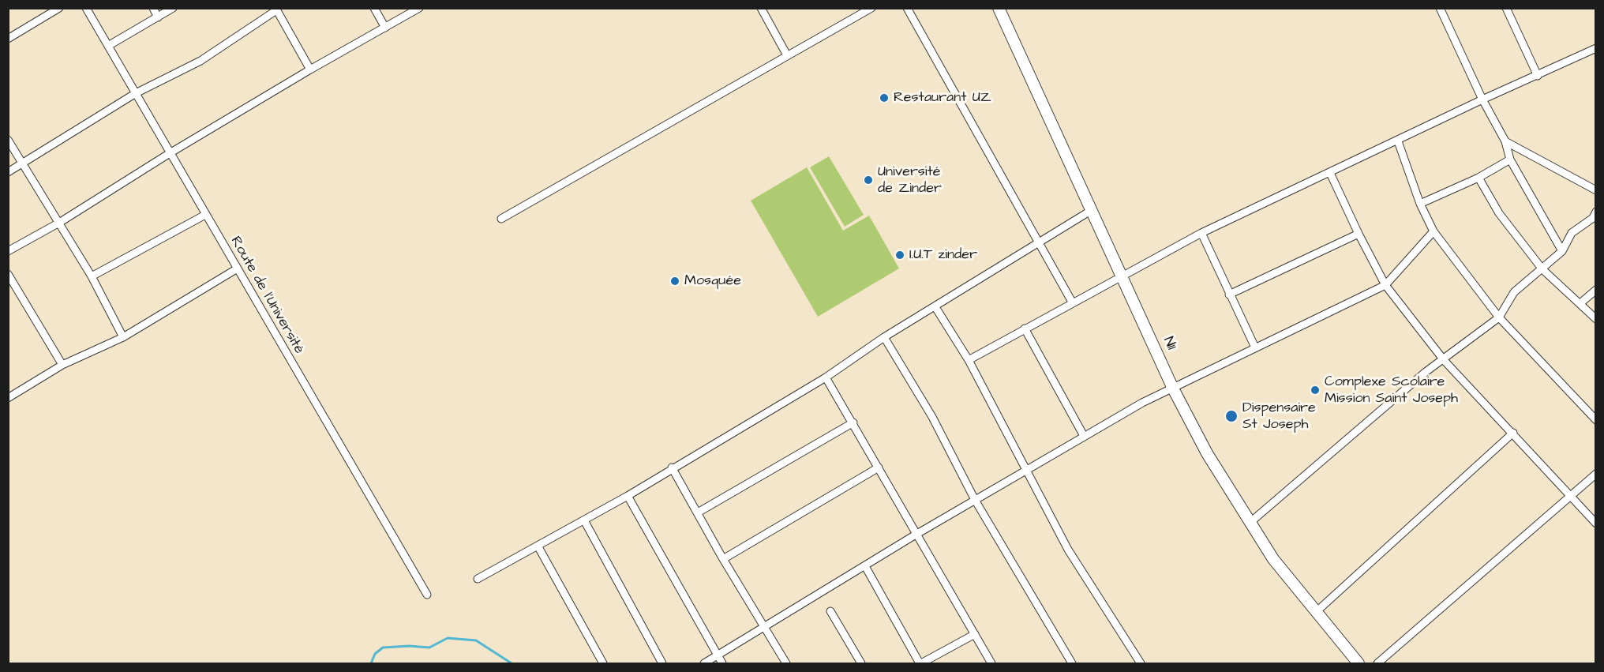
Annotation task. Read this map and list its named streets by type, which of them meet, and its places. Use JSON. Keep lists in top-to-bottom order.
{
  "streets": {
    "main road": ["N11"],
    "street": ["Route de l'Université"]
  },
  "places": [
    "Restaurant UZ",
    "Université de Zinder",
    "I.U.T zinder",
    "Mosquée",
    "Complexe Scolaire Mission Saint Joseph",
    "Dispensaire St Joseph"
  ]
}
